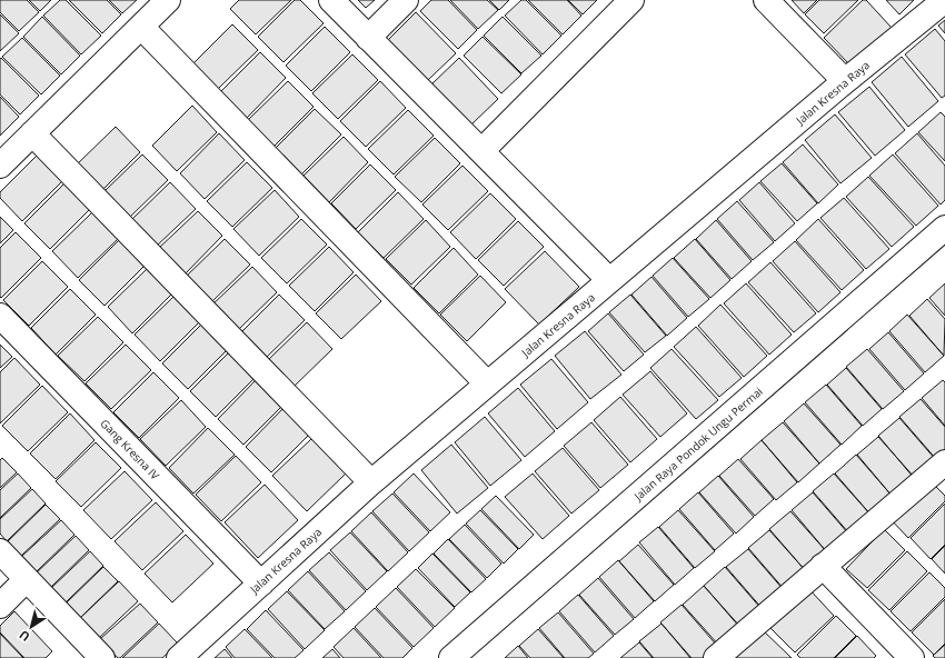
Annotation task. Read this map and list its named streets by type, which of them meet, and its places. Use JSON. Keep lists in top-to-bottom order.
{
  "streets": {
    "street": ["Jalan Kresna Raya", "Jalan Raya Pondok Ungu Permai", "Gang Kresna IV"]
  },
  "crossings": [
    ["Jalan Kresna Raya", "Gang Kresna IV"]
  ],
  "north": "bottom left"
}
